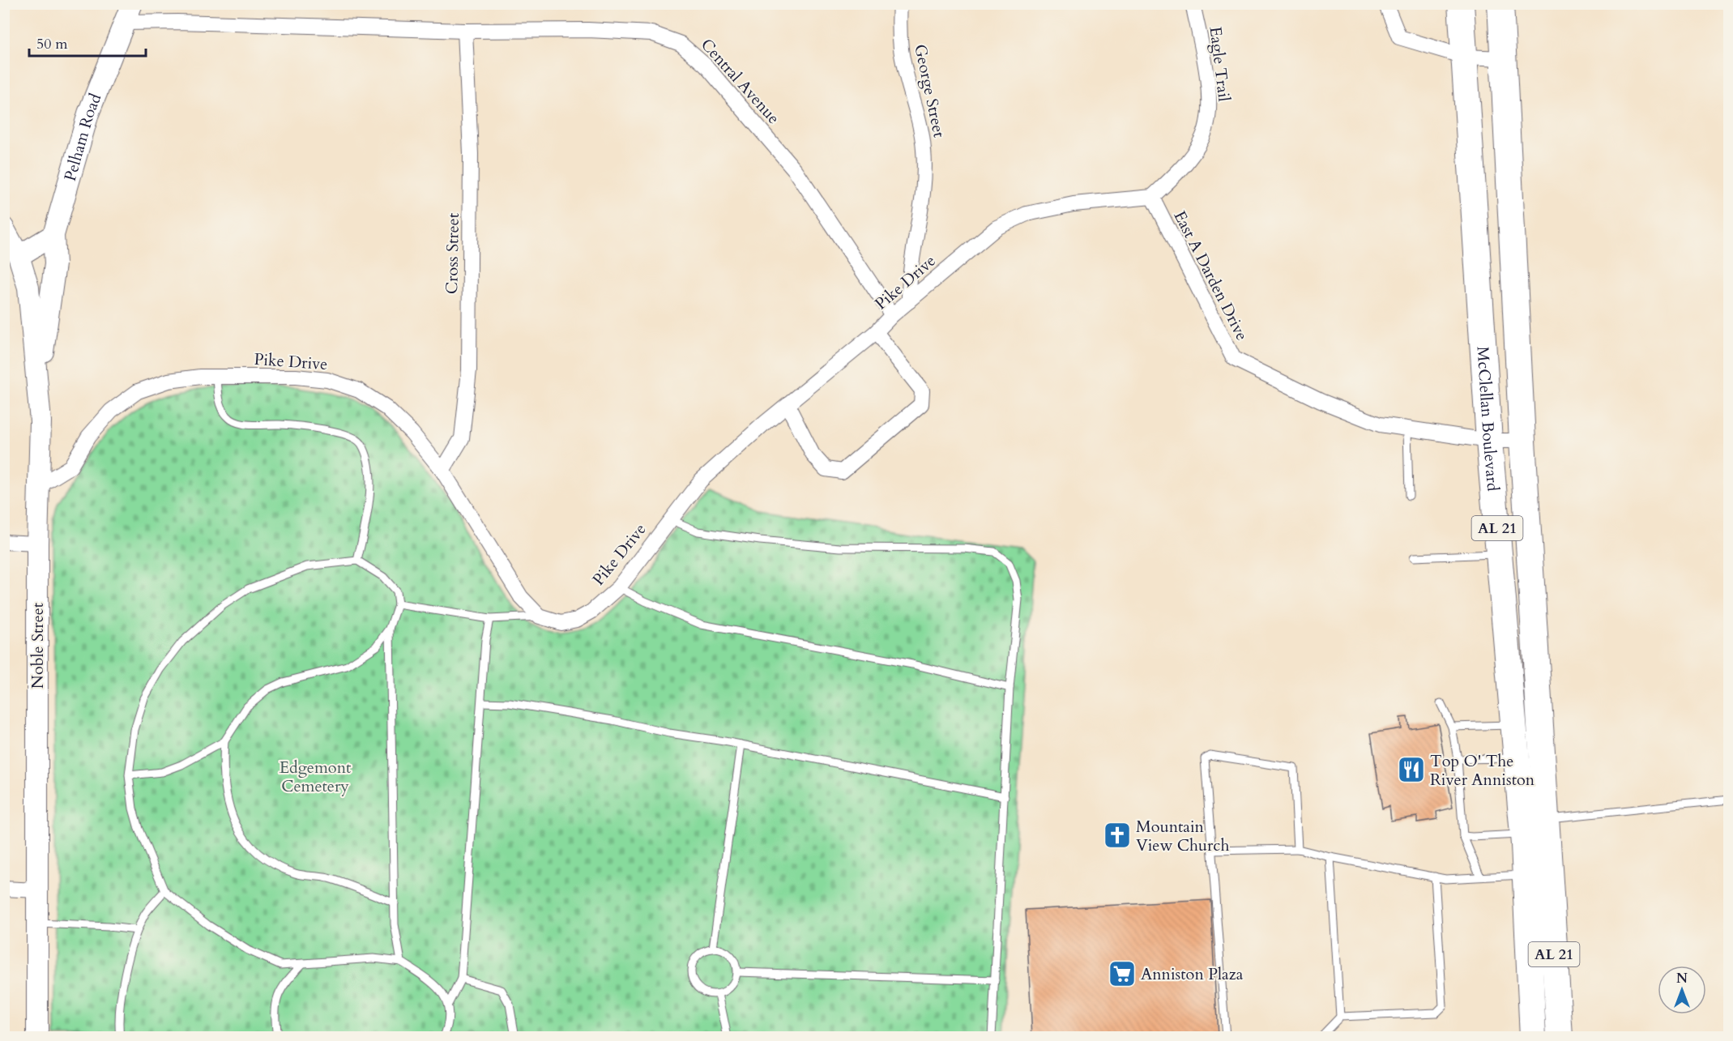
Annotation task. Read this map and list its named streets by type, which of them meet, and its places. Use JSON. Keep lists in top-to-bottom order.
{
  "streets": {
    "highway": ["McClellan Boulevard", "AL 21"],
    "main road": ["Pelham Road", "Noble Street"],
    "street": [
      "Eagle Trail",
      "Central Avenue",
      "George Street",
      "Cross Street",
      "East A Darden Drive",
      "Pike Drive"
    ]
  },
  "crossings": [
    ["Eagle Trail", "East A Darden Drive"],
    ["Eagle Trail", "Pike Drive"],
    ["Central Avenue", "Pelham Road"],
    ["Central Avenue", "Cross Street"],
    ["Central Avenue", "Pike Drive"],
    ["George Street", "Pike Drive"],
    ["Pelham Road", "Noble Street"],
    ["Cross Street", "Pike Drive"],
    ["East A Darden Drive", "Pike Drive"],
    ["East A Darden Drive", "McClellan Boulevard"],
    ["Pike Drive", "Noble Street"]
  ],
  "parks": ["Edgemont Cemetery"],
  "places": {
    "restaurant": ["Top O' The River Anniston"],
    "church": ["Mountain View Church"],
    "supermarket": ["Anniston Plaza"]
  },
  "scale_bar": "50 m",
  "north": "top"
}
